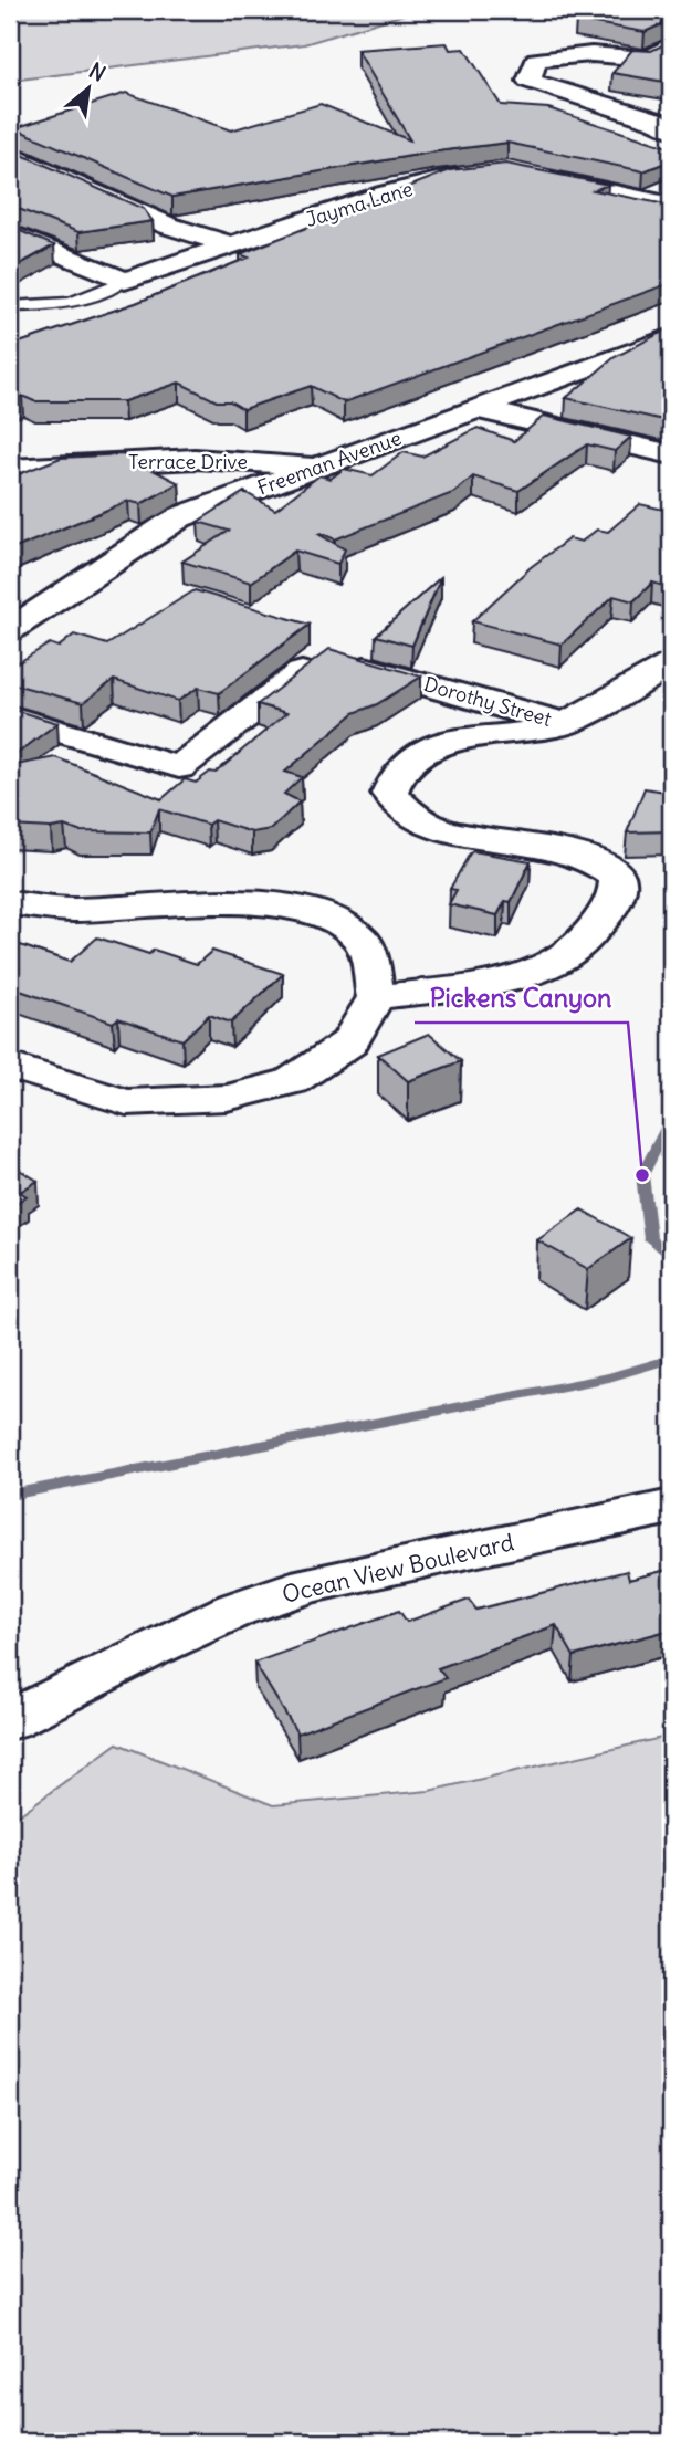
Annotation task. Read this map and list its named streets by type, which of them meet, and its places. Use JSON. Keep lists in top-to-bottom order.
{
  "streets": {
    "street": [
      "Jayma Lane",
      "Terrace Drive",
      "Freeman Avenue",
      "Dorothy Street",
      "Ocean View Boulevard"
    ]
  },
  "crossings": [
    ["Terrace Drive", "Freeman Avenue"]
  ],
  "places": ["Pickens Canyon"],
  "north": "top right"
}
